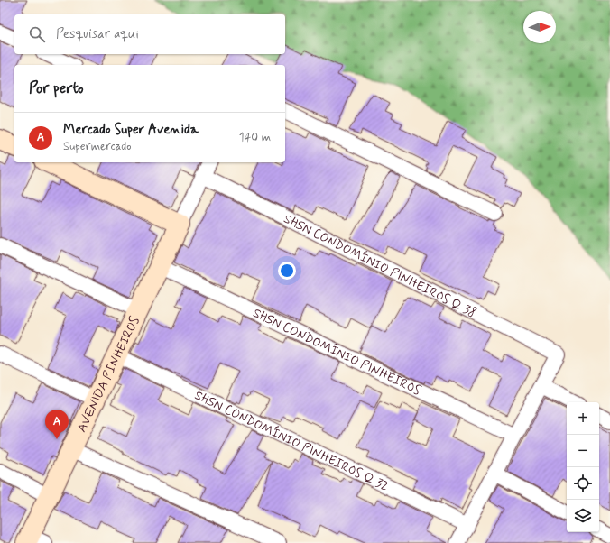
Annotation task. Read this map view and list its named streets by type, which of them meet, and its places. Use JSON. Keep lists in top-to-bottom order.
{
  "streets": {
    "street": [
      "SHSN CONDOMÍNIO PINHEIROS Q 38",
      "SHSN CONDOMÍNIO PINHEIROS",
      "AVENIDA PINHEIROS",
      "SHSN CONDOMÍNIO PINHEIROS Q 32"
    ]
  },
  "crossings": [
    ["SHSN CONDOMÍNIO PINHEIROS", "AVENIDA PINHEIROS"],
    ["AVENIDA PINHEIROS", "SHSN CONDOMÍNIO PINHEIROS Q 32"]
  ],
  "north": "right",
  "page": {
    "search": "Pesquisar aqui",
    "heading": "Por perto",
    "list": [
      {
        "mark": "A",
        "name": "Mercado Super Avenida",
        "note": "Supermercado",
        "value": "140 m"
      }
    ],
    "map_buttons": ["+", "−"],
    "pins": "A"
  }
}
